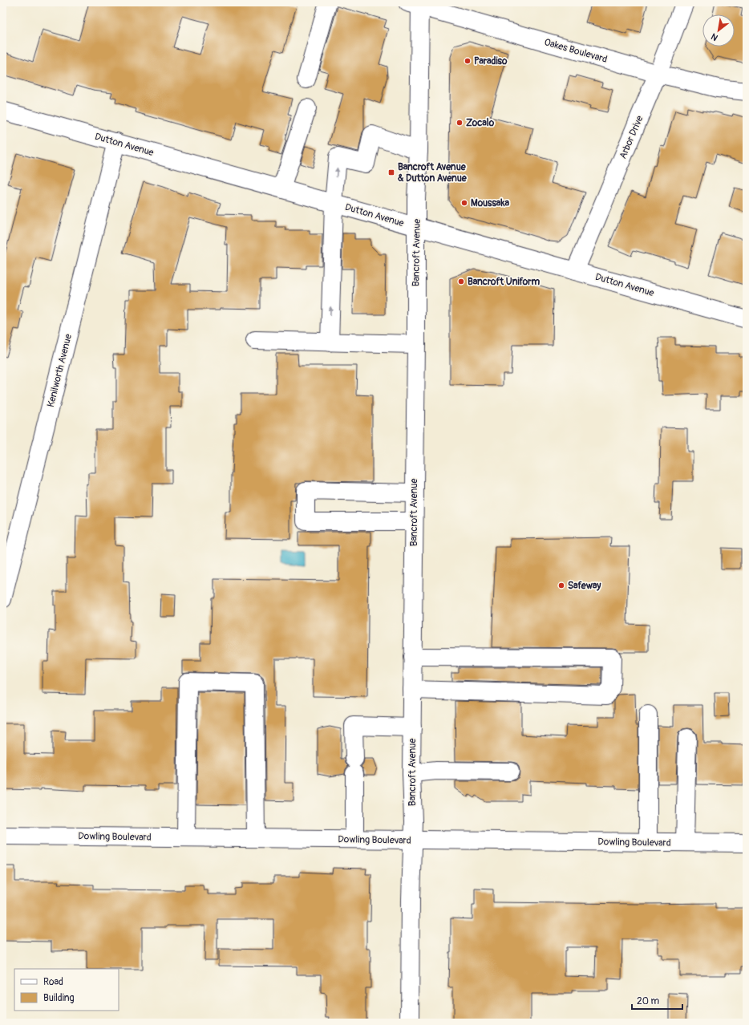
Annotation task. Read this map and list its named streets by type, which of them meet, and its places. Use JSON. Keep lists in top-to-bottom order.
{
  "streets": {
    "street": [
      "Oakes Boulevard",
      "Arbor Drive",
      "Dutton Avenue",
      "Bancroft Avenue",
      "Kenilworth Avenue",
      "Dowling Boulevard"
    ]
  },
  "crossings": [
    ["Oakes Boulevard", "Arbor Drive"],
    ["Oakes Boulevard", "Bancroft Avenue"],
    ["Arbor Drive", "Dutton Avenue"],
    ["Dutton Avenue", "Bancroft Avenue"],
    ["Dutton Avenue", "Kenilworth Avenue"],
    ["Bancroft Avenue", "Dowling Boulevard"]
  ],
  "places": {
    "other": [
      "Paradiso",
      "Zocalo",
      "Moussaka",
      "Bancroft Uniform",
      "Safeway"
    ],
    "transit": ["Bancroft Avenue & Dutton Avenue"]
  },
  "legend": ["Road", "Building"],
  "scale_bar": "20 m",
  "north": "bottom left"
}
